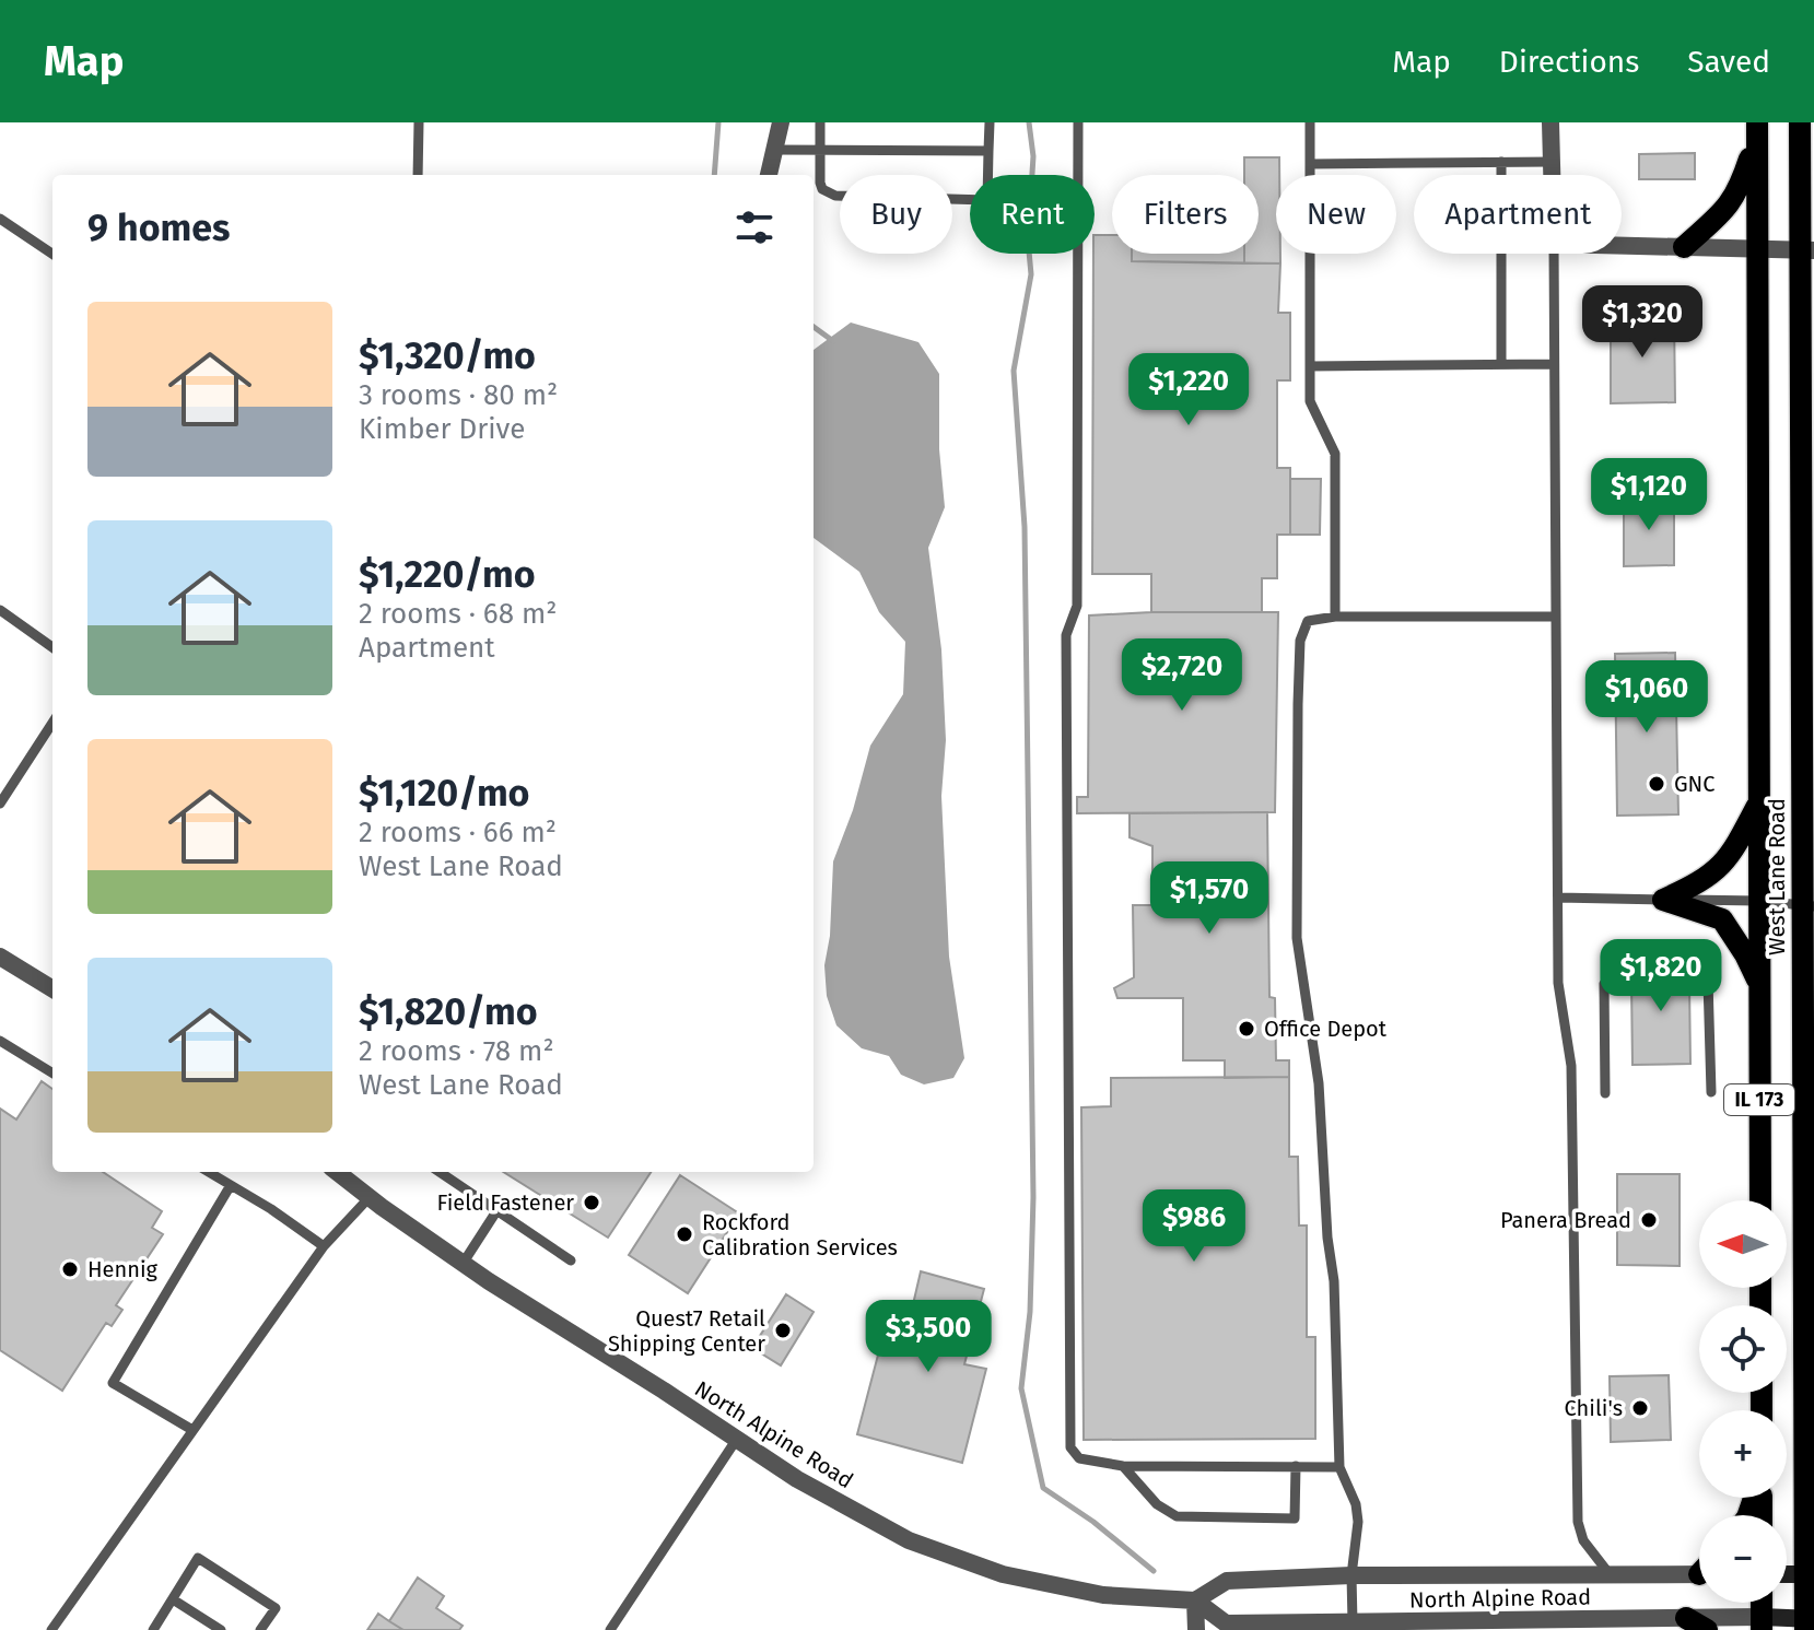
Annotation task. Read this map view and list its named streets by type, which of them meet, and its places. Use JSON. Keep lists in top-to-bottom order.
{
  "streets": {
    "main road": ["West Lane Road", "IL 173", "North Alpine Road"]
  },
  "crossings": [
    ["West Lane Road", "North Alpine Road"]
  ],
  "places": [
    "GNC",
    "Office Depot",
    "Field Fastener",
    "Panera Bread",
    "Rockford Calibration Services",
    "Hennig",
    "Quest7 Retail Shipping Center",
    "Chili's"
  ],
  "north": "left",
  "page": {
    "header": "Map",
    "nav": ["Map", "Directions", "Saved"],
    "chip": [
      "Buy",
      "Rent",
      "Filters",
      "New",
      "Apartment"
    ],
    "heading": "9 homes",
    "list": [
      {
        "name": "$1,320/mo",
        "note": "3 rooms · 80 m² · Kimber Drive"
      },
      {
        "name": "$1,220/mo",
        "note": "2 rooms · 68 m² · Apartment"
      },
      {
        "name": "$1,120/mo",
        "note": "2 rooms · 66 m² · West Lane Road"
      },
      {
        "name": "$1,820/mo",
        "note": "2 rooms · 78 m² · West Lane Road"
      }
    ],
    "price": [
      "$1,320",
      "$1,220",
      "$1,120",
      "$2,720",
      "$1,060",
      "$1,570",
      "$1,820",
      "$986",
      "$3,500"
    ],
    "map_buttons": ["+", "−"]
  }
}
